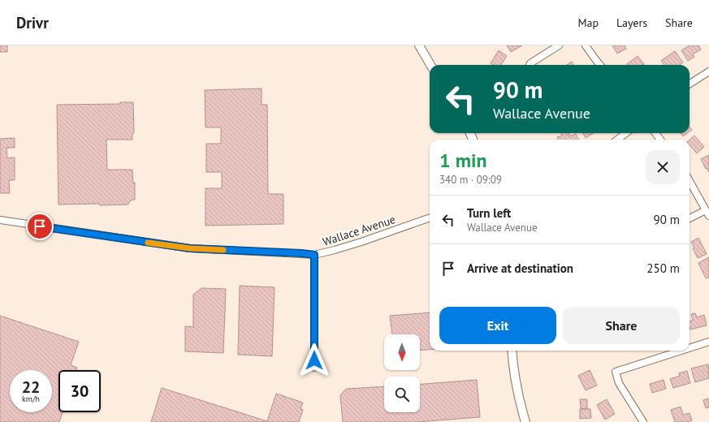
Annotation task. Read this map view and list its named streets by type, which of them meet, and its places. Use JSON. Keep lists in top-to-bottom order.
{
  "streets": {
    "street": ["Wallace Avenue"]
  },
  "north": "bottom",
  "page": {
    "header": "Drivr",
    "nav": ["Map", "Layers", "Share"],
    "turn": ["90 m", "Wallace Avenue"],
    "heading": ["1 min", "340 m · 09:09"],
    "list": [
      {
        "name": "Turn left",
        "note": "Wallace Avenue",
        "value": "90 m"
      },
      {
        "name": "Arrive at destination",
        "value": "250 m"
      }
    ],
    "buttons": ["Exit", "Share"],
    "speed": "22 km/h",
    "limit": "30"
  }
}
